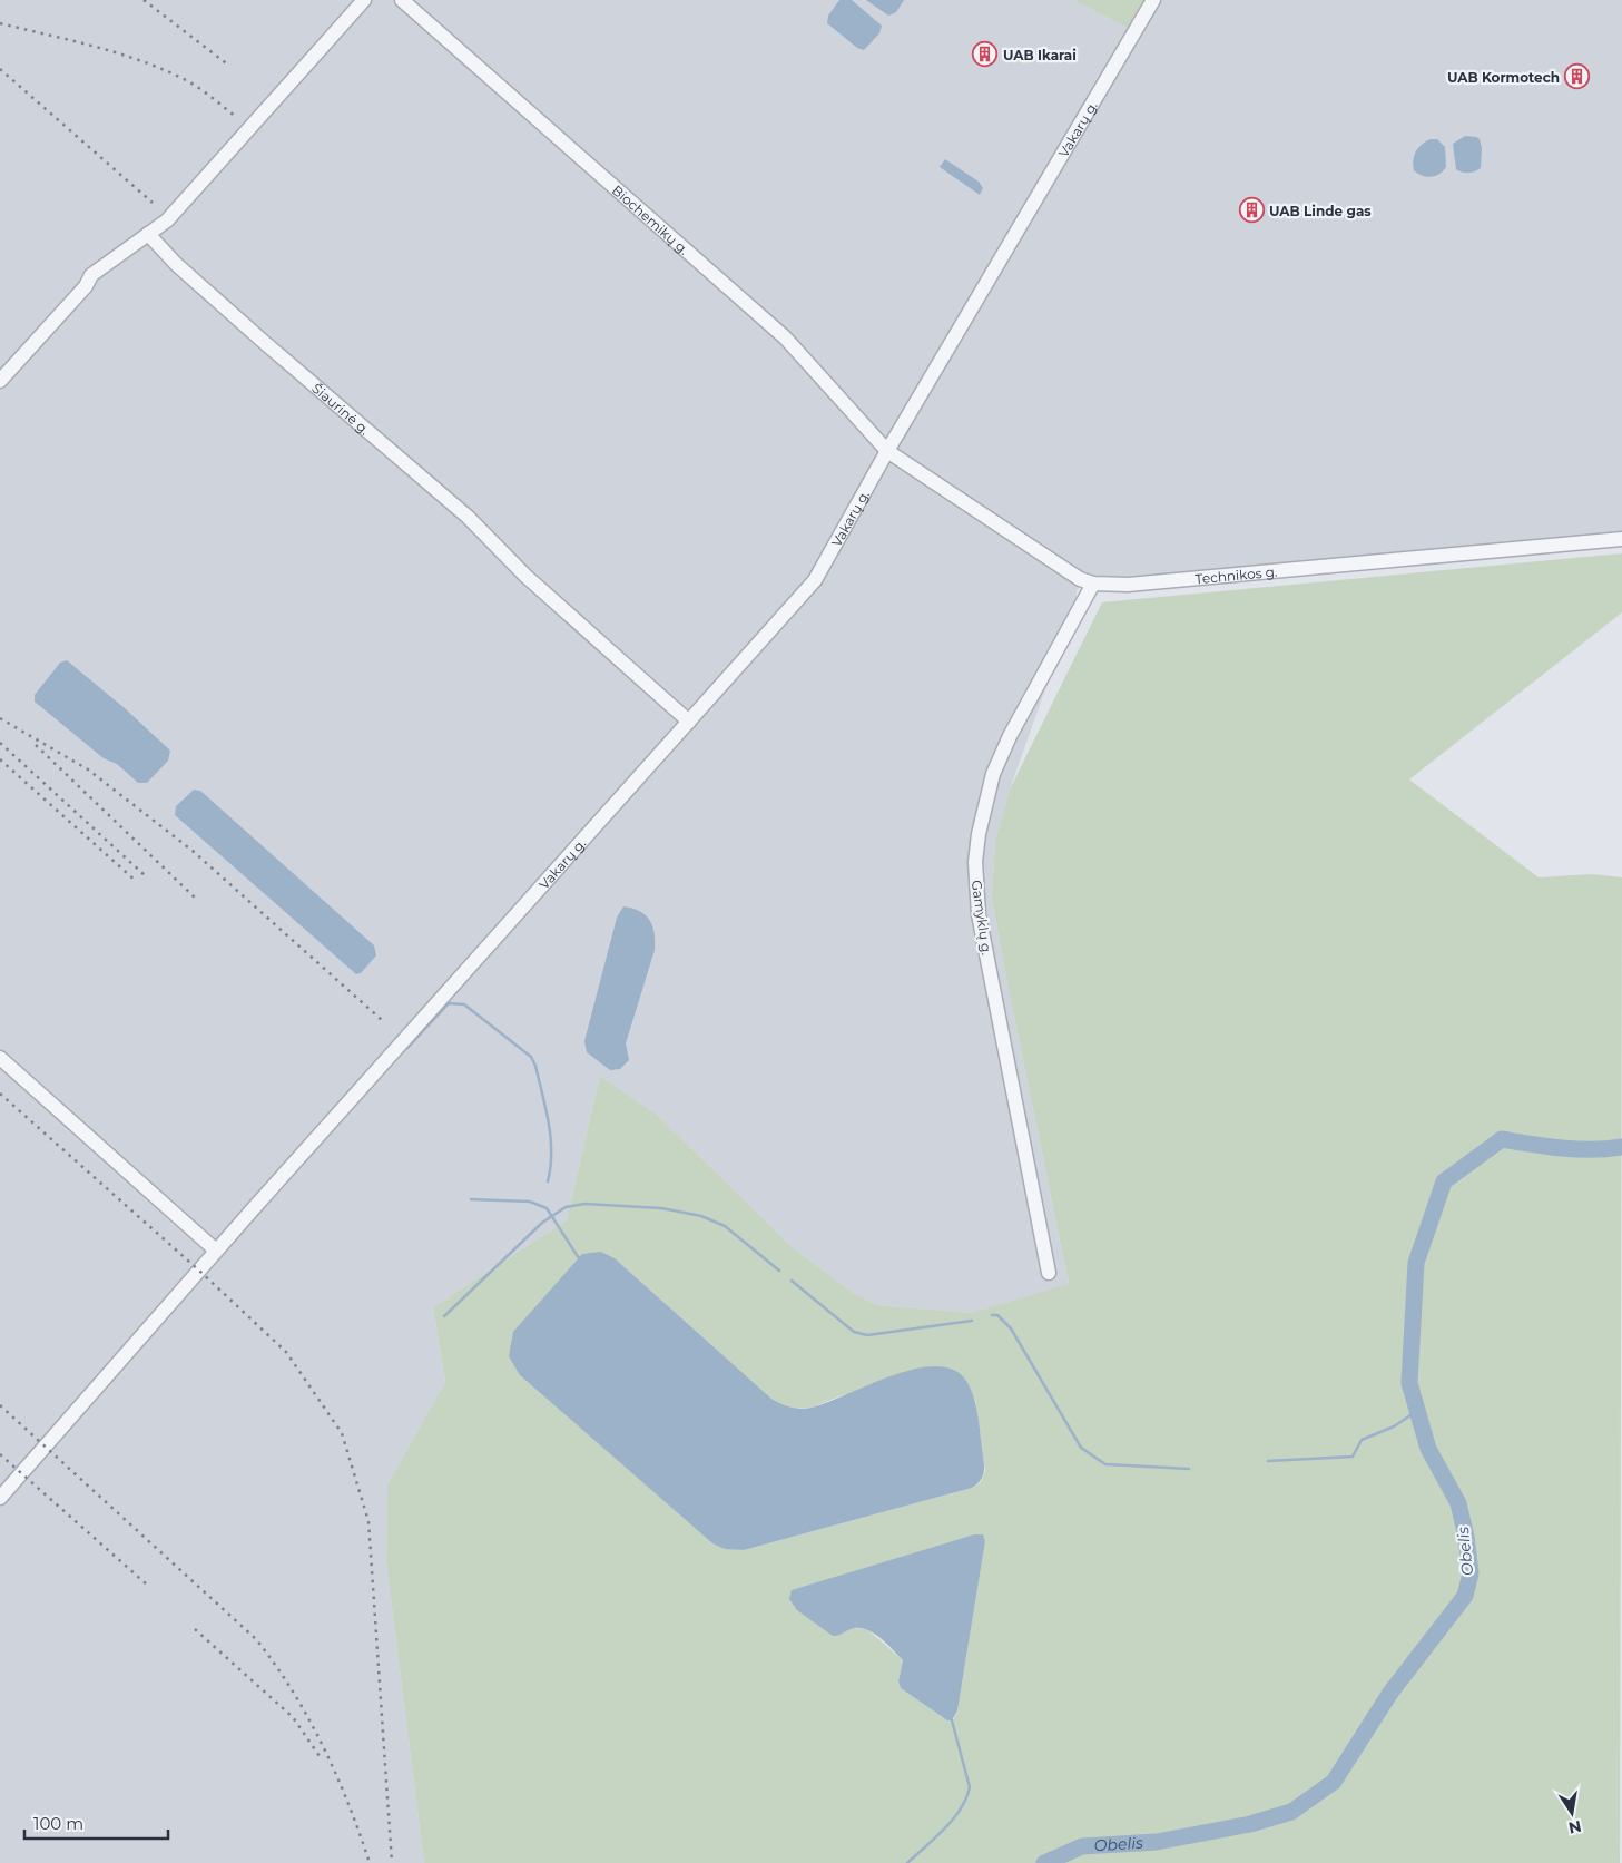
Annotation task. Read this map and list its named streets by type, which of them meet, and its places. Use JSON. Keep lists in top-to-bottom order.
{
  "streets": {
    "street": [
      "Vakarų g.",
      "Biochemikų g.",
      "Šiaurinė g.",
      "Technikos g.",
      "Gamyklų g."
    ]
  },
  "crossings": [
    ["Vakarų g.", "Biochemikų g."],
    ["Vakarų g.", "Šiaurinė g."],
    ["Vakarų g.", "Technikos g."],
    ["Biochemikų g.", "Technikos g."],
    ["Technikos g.", "Gamyklų g."]
  ],
  "water": ["Obelis"],
  "places": {
    "building": ["UAB Ikarai", "UAB Kormotech", "UAB Linde gas"]
  },
  "scale_bar": "100 m",
  "north": "bottom"
}
